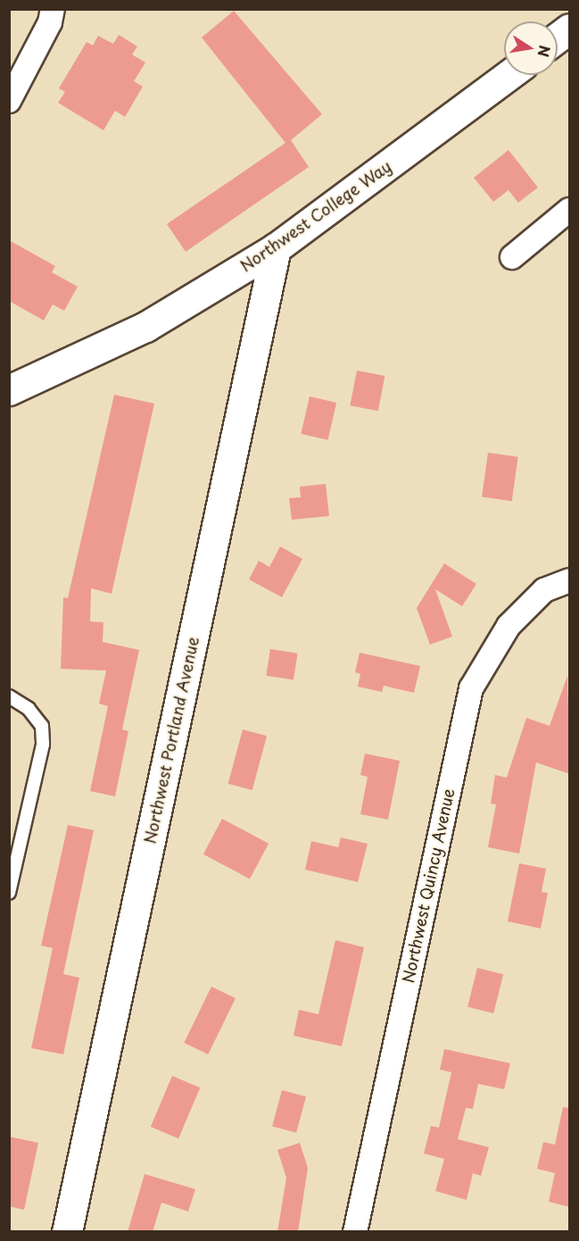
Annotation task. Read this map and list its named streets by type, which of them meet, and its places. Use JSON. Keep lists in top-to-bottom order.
{
  "streets": {
    "street": ["Northwest College Way", "Northwest Portland Avenue", "Northwest Quincy Avenue"]
  },
  "crossings": [
    ["Northwest College Way", "Northwest Portland Avenue"]
  ],
  "north": "right"
}
